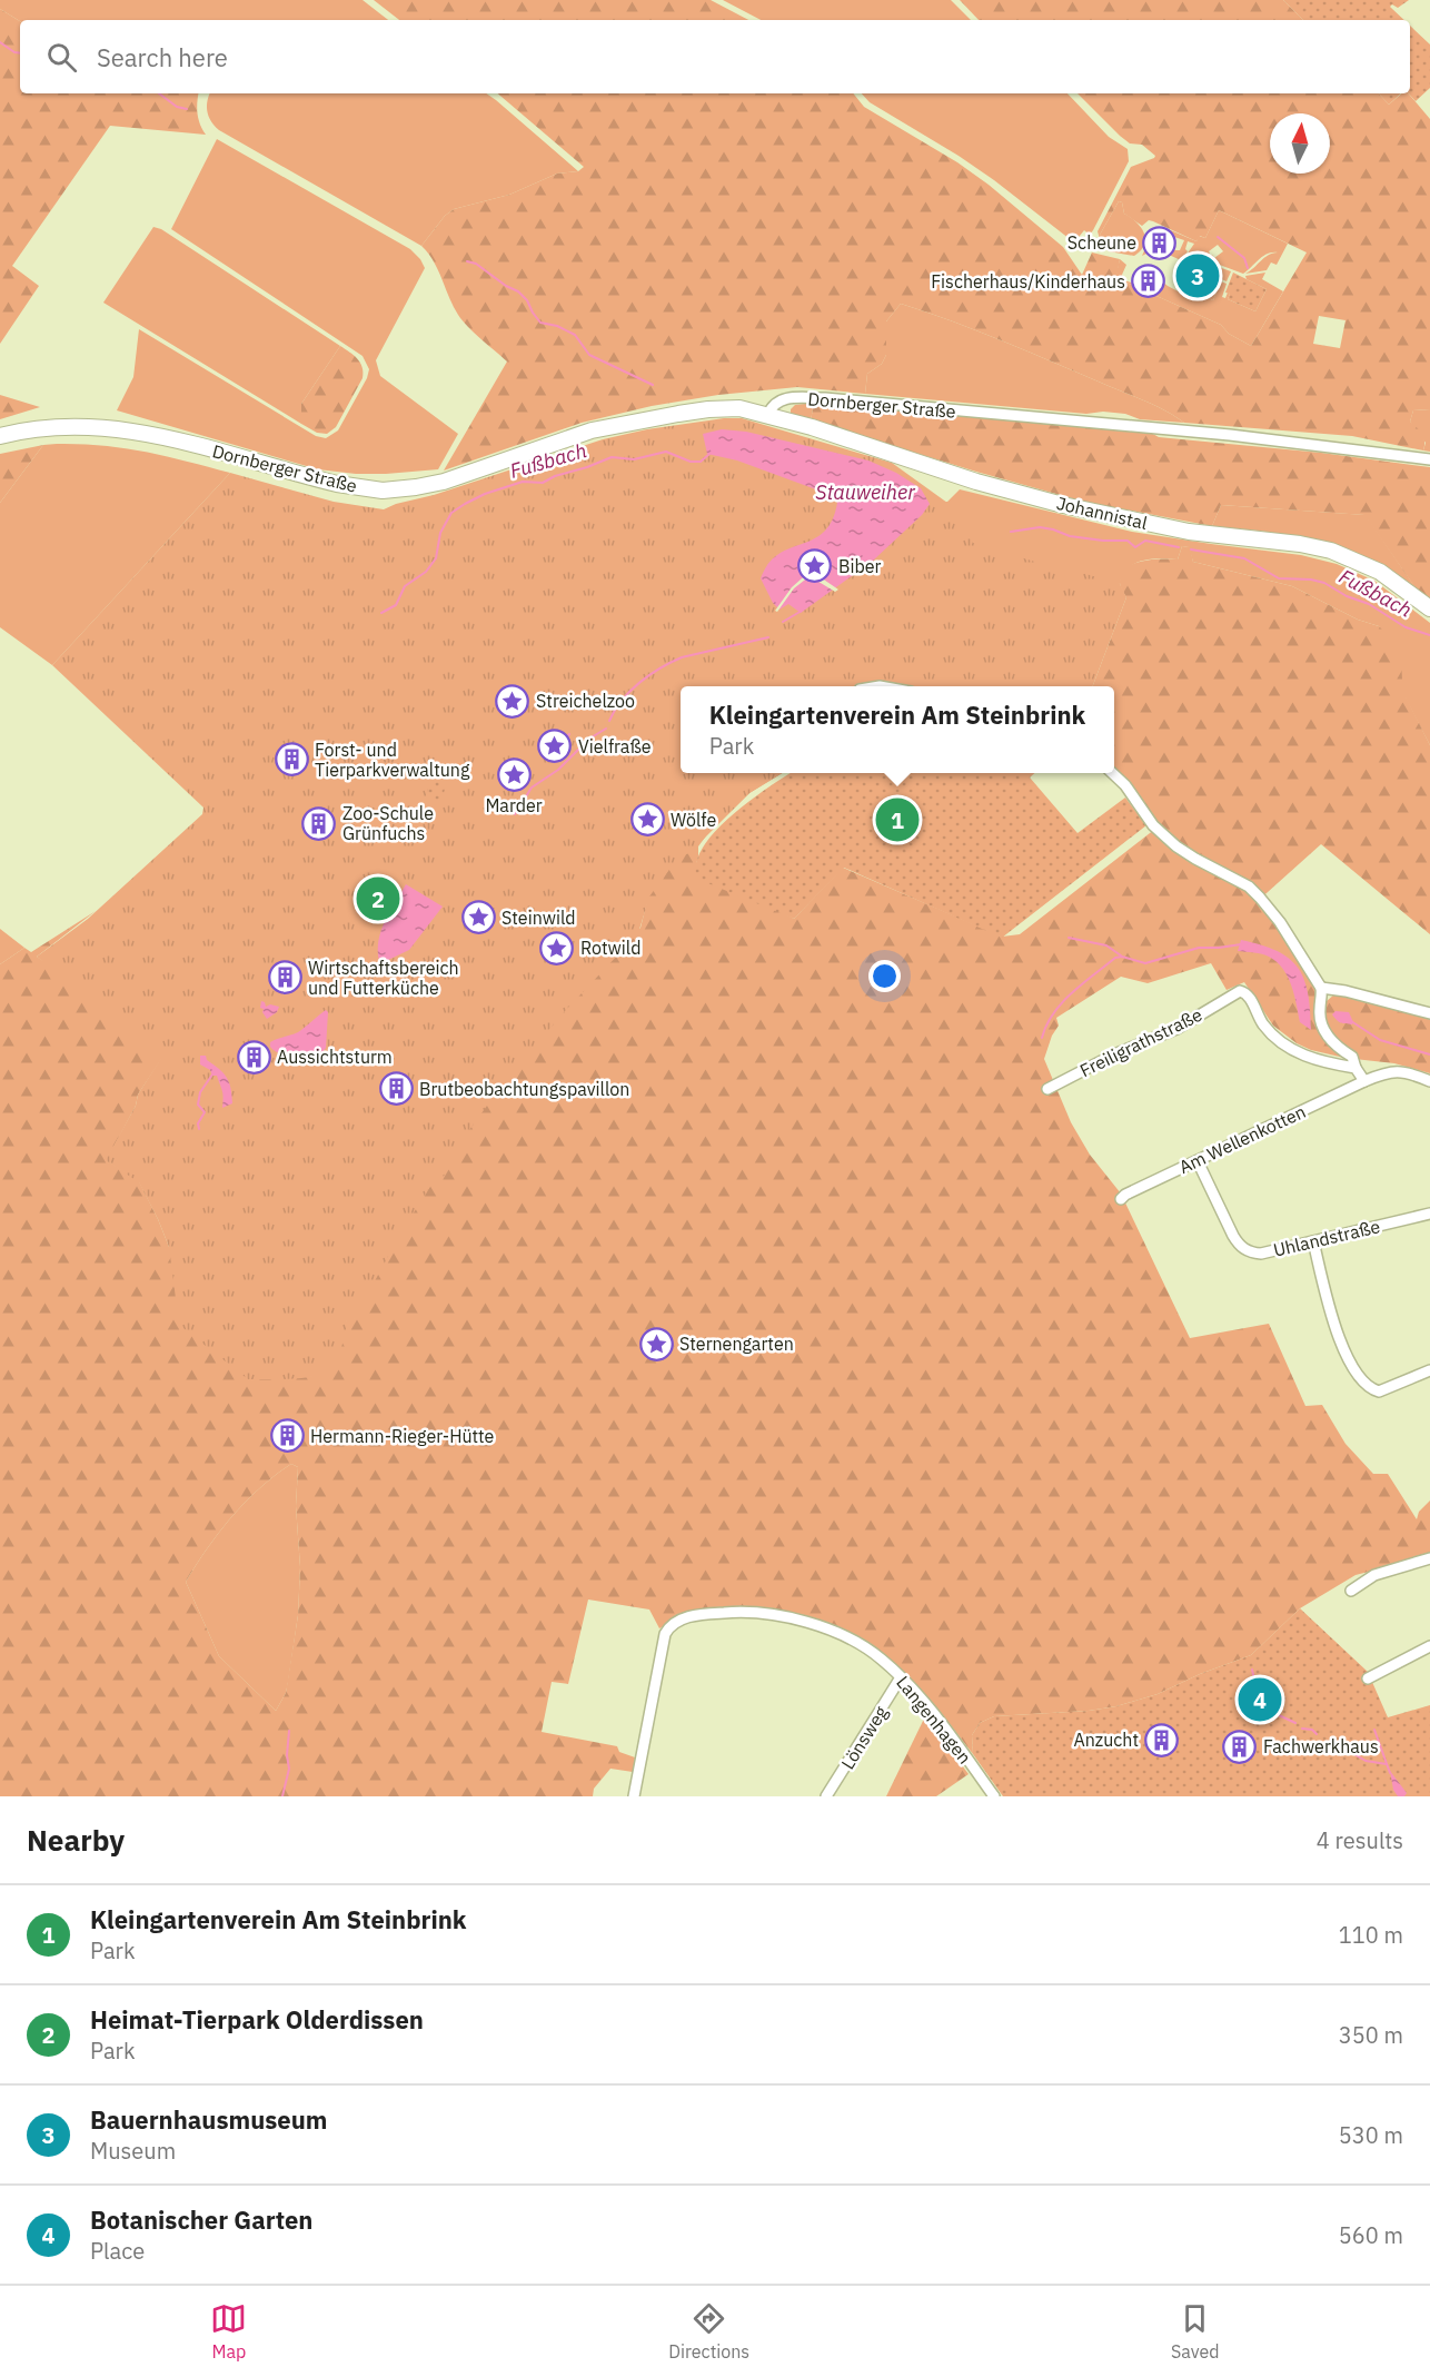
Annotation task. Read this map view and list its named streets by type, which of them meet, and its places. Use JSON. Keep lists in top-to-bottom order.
{
  "streets": {
    "main road": ["Dornberger Straße", "Johannistal"],
    "street": [
      "Freiligrathstraße",
      "Am Wellenkotten",
      "Uhlandstraße",
      "Langenhagen",
      "Lönsweg"
    ]
  },
  "crossings": [
    ["Dornberger Straße", "Johannistal"],
    ["Am Wellenkotten", "Uhlandstraße"],
    ["Langenhagen", "Lönsweg"]
  ],
  "water": ["Fußbach", "Stauweiher"],
  "places": {
    "building": [
      "Scheune",
      "Fischerhaus/Kinderhaus",
      "Forst- und Tierparkverwaltung",
      "Zoo-Schule Grünfuchs",
      "Wirtschaftsbereich und Futterküche",
      "Aussichtsturm",
      "Brutbeobachtungspavillon",
      "Hermann-Rieger-Hütte",
      "Anzucht",
      "Fachwerkhaus"
    ],
    "place": [
      "Biber",
      "Streichelzoo",
      "Vielfraße",
      "Marder",
      "Wölfe",
      "Steinwild",
      "Rotwild",
      "Sternengarten"
    ]
  },
  "north": "top",
  "page": {
    "search": "Search here",
    "pins": [
      "3",
      "1",
      "2",
      "4"
    ],
    "popup": ["Kleingartenverein Am Steinbrink", "Park"],
    "heading": ["Nearby", "4 results"],
    "list": [
      {
        "mark": "1",
        "name": "Kleingartenverein Am Steinbrink",
        "note": "Park",
        "value": "110 m"
      },
      {
        "mark": "2",
        "name": "Heimat-Tierpark Olderdissen",
        "note": "Park",
        "value": "350 m"
      },
      {
        "mark": "3",
        "name": "Bauernhausmuseum",
        "note": "Museum",
        "value": "530 m"
      },
      {
        "mark": "4",
        "name": "Botanischer Garten",
        "note": "Place",
        "value": "560 m"
      }
    ],
    "nav": ["Map", "Directions", "Saved"]
  }
}
